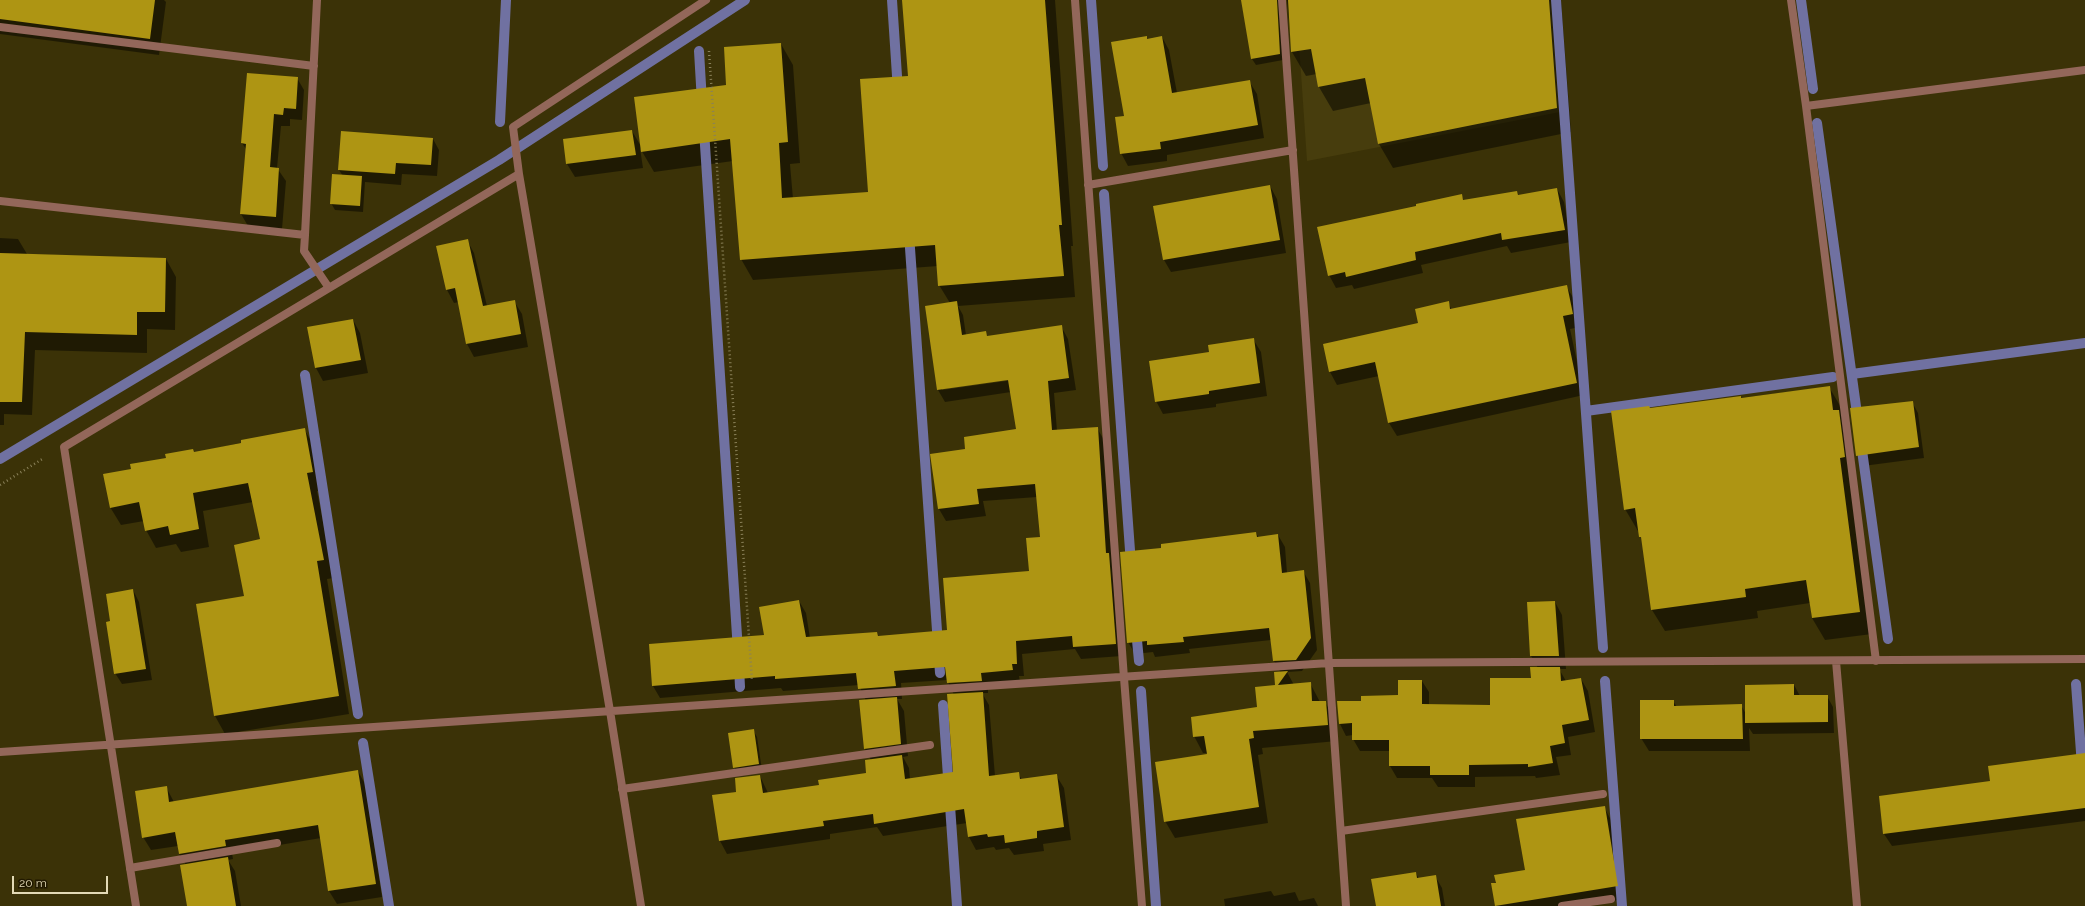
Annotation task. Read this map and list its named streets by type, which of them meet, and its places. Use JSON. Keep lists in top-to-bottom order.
{
  "scale_bar": "20 m"
}
